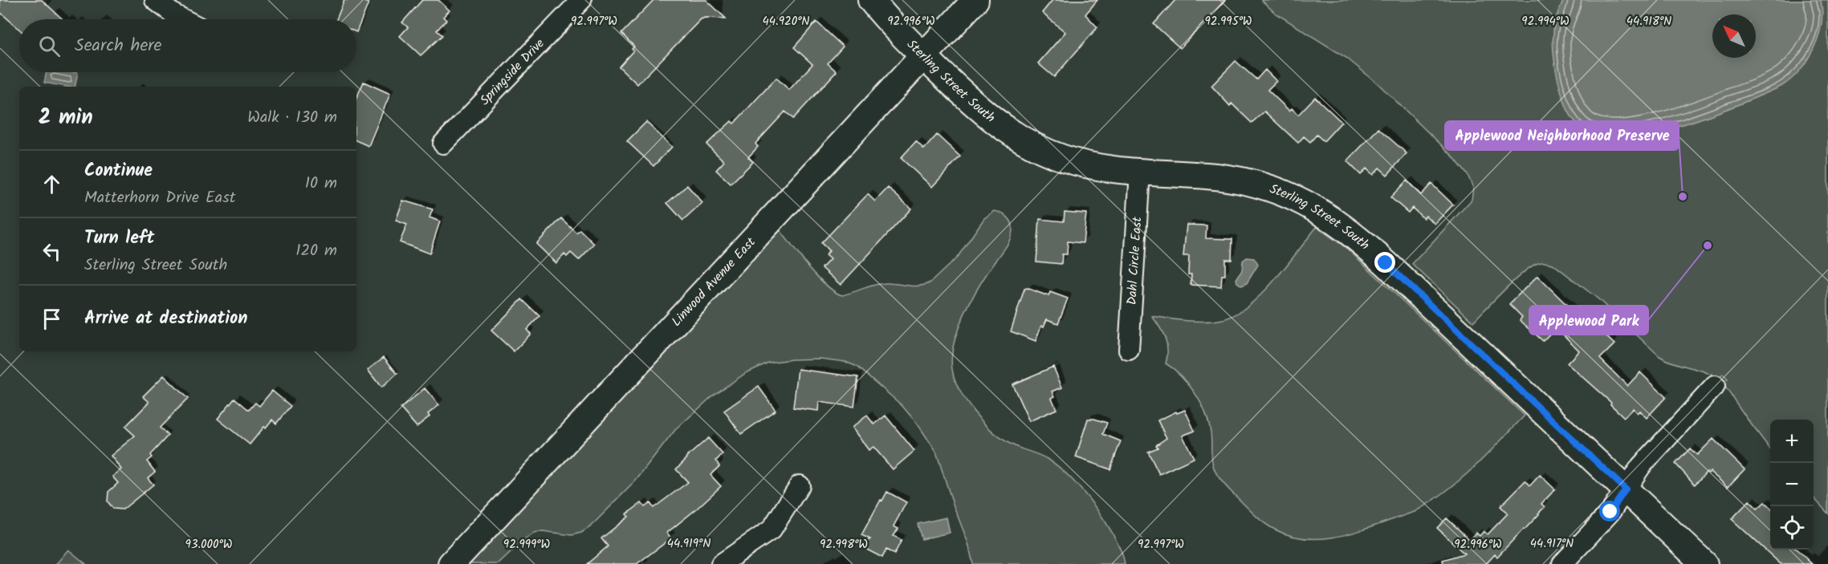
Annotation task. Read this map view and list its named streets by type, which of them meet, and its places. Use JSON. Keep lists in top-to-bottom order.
{
  "streets": {
    "street": [
      "Springside Drive",
      "Sterling Street South",
      "Dahl Circle East",
      "Linwood Avenue East"
    ]
  },
  "crossings": [
    ["Sterling Street South", "Dahl Circle East"],
    ["Sterling Street South", "Linwood Avenue East"]
  ],
  "places": ["Applewood Neighborhood Preserve", "Applewood Park"],
  "north": "top left",
  "page": {
    "search": "Search here",
    "heading": ["2 min", "Walk · 130 m"],
    "list": [
      ["Continue", "Matterhorn Drive East", "10 m"],
      ["Turn left", "Sterling Street South", "120 m"],
      "Arrive at destination"
    ],
    "map_buttons": ["+", "−"]
  },
  "coordinates": [
    "92.997°W",
    "92.996°W",
    "92.995°W",
    "92.994°W",
    "44.920°N",
    "44.918°N",
    "44.919°N",
    "44.917°N",
    "93.000°W",
    "92.999°W",
    "92.998°W"
  ]
}
